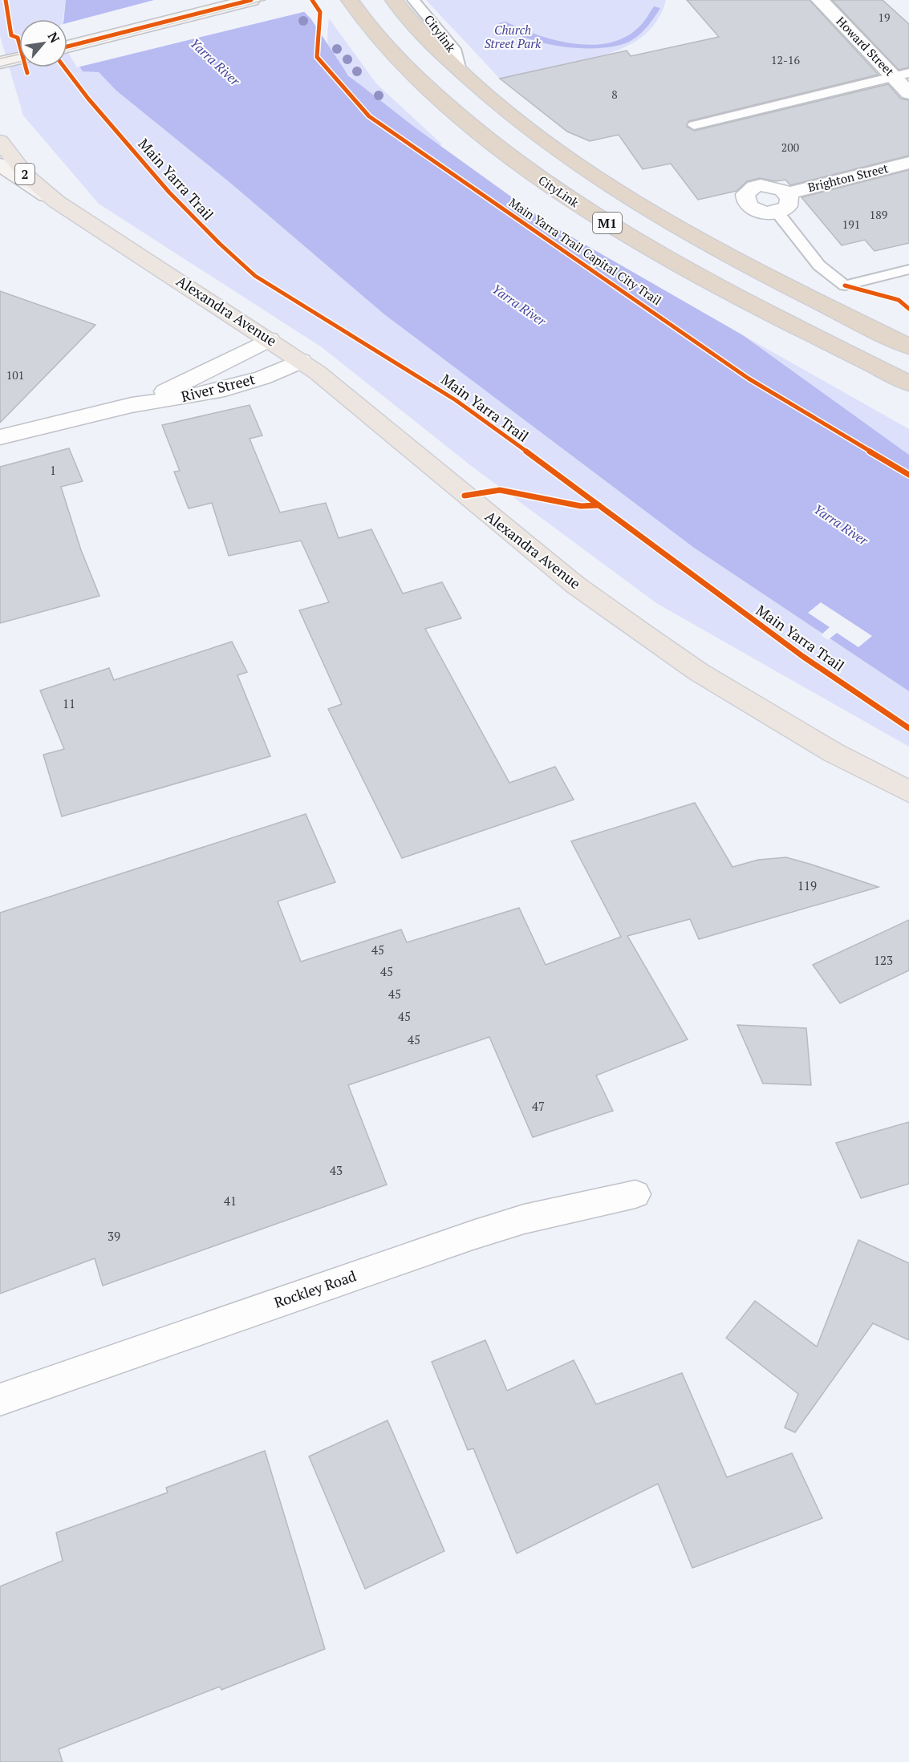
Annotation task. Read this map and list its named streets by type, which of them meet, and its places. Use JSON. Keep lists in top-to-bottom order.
{
  "streets": {
    "highway": ["CityLink", "M1"],
    "main road": ["2", "Alexandra Avenue"],
    "street": [
      "Howard Street",
      "Brighton Street",
      "River Street",
      "Rockley Road"
    ],
    "lane": ["Citylink"],
    "cycle path": ["Main Yarra Trail", "Main Yarra Trail Capital City Trail"]
  },
  "crossings": [
    ["Citylink", "M1"],
    ["Alexandra Avenue", "River Street"]
  ],
  "water": ["Yarra River"],
  "parks": ["Church Street Park"],
  "house_numbers": [
    "19",
    "12-16",
    "8",
    "200",
    "189",
    "191",
    "101",
    "1",
    "11",
    "119",
    "45",
    "123",
    "45",
    "45",
    "45",
    "45",
    "47",
    "43",
    "41",
    "39"
  ],
  "north": "top right"
}
